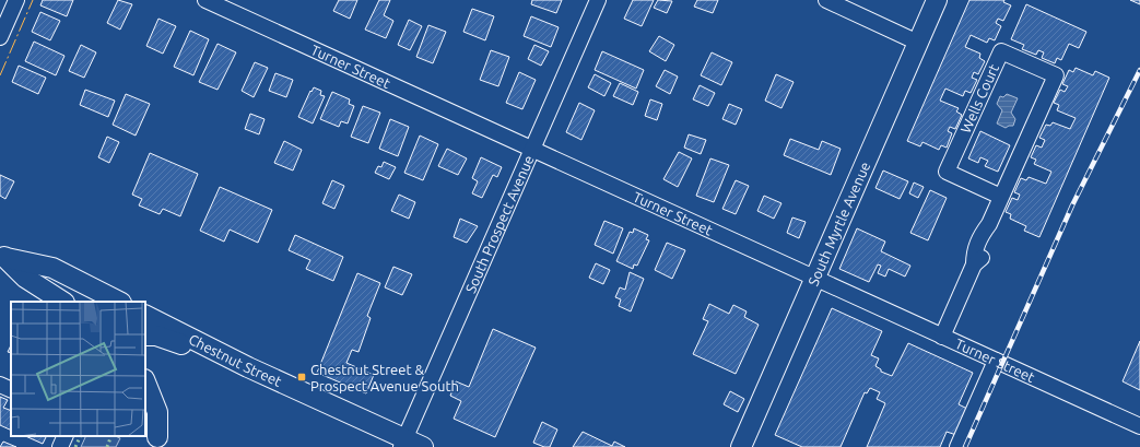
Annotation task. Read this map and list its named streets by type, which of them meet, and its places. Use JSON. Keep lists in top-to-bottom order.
{
  "streets": {
    "main road": ["South Myrtle Avenue", "Chestnut Street"],
    "street": ["Turner Street", "Wells Court", "South Prospect Avenue"]
  },
  "crossings": [
    ["Turner Street", "Wells Court"],
    ["Turner Street", "South Prospect Avenue"],
    ["Turner Street", "South Myrtle Avenue"],
    ["South Prospect Avenue", "Chestnut Street"]
  ],
  "places": {
    "transit": ["Chestnut Street & Prospect Avenue South"]
  }
}
